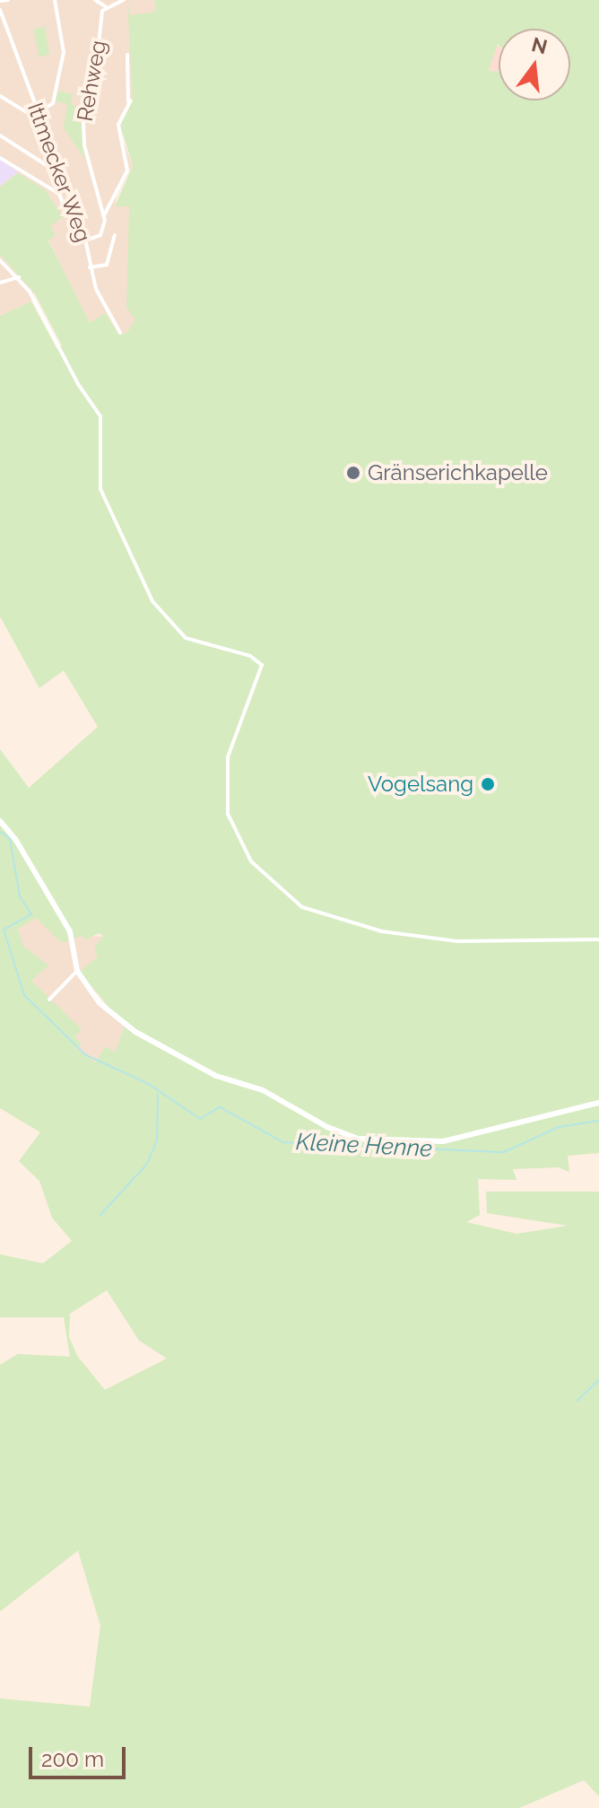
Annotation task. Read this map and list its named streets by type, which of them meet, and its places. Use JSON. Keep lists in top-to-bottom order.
{
  "streets": {
    "street": ["Rehweg", "Ittmecker Weg"]
  },
  "crossings": [
    ["Rehweg", "Ittmecker Weg"]
  ],
  "water": ["Kleine Henne"],
  "places": ["Gränserichkapelle", "Vogelsang"],
  "scale_bar": "200 m",
  "north": "top"
}
